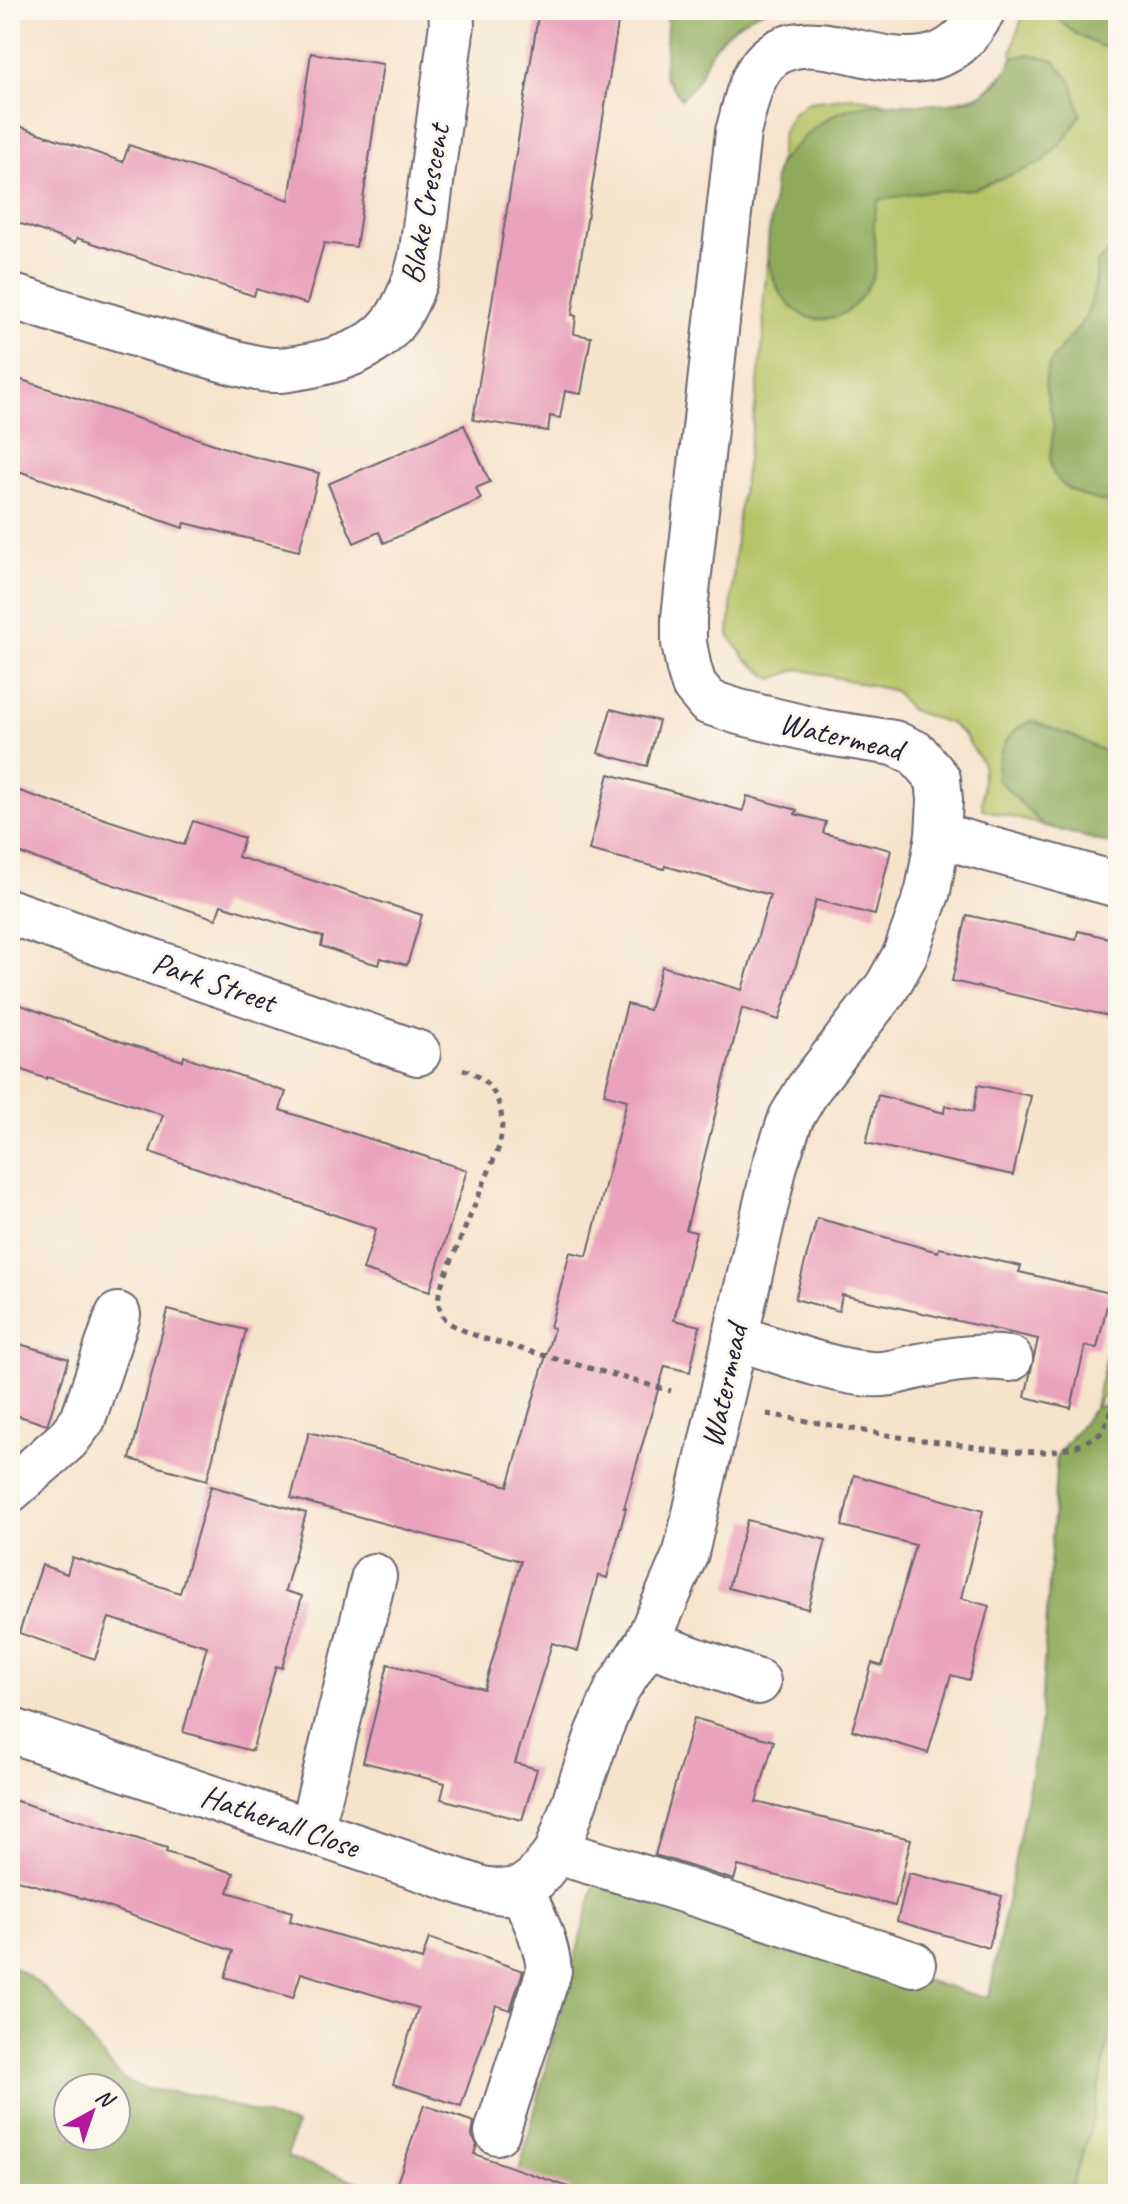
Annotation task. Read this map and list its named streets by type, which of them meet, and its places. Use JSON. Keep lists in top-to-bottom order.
{
  "streets": {
    "street": [
      "Blake Crescent",
      "Watermead",
      "Park Street",
      "Hatherall Close"
    ]
  },
  "crossings": [
    ["Watermead", "Hatherall Close"]
  ],
  "north": "top right"
}
